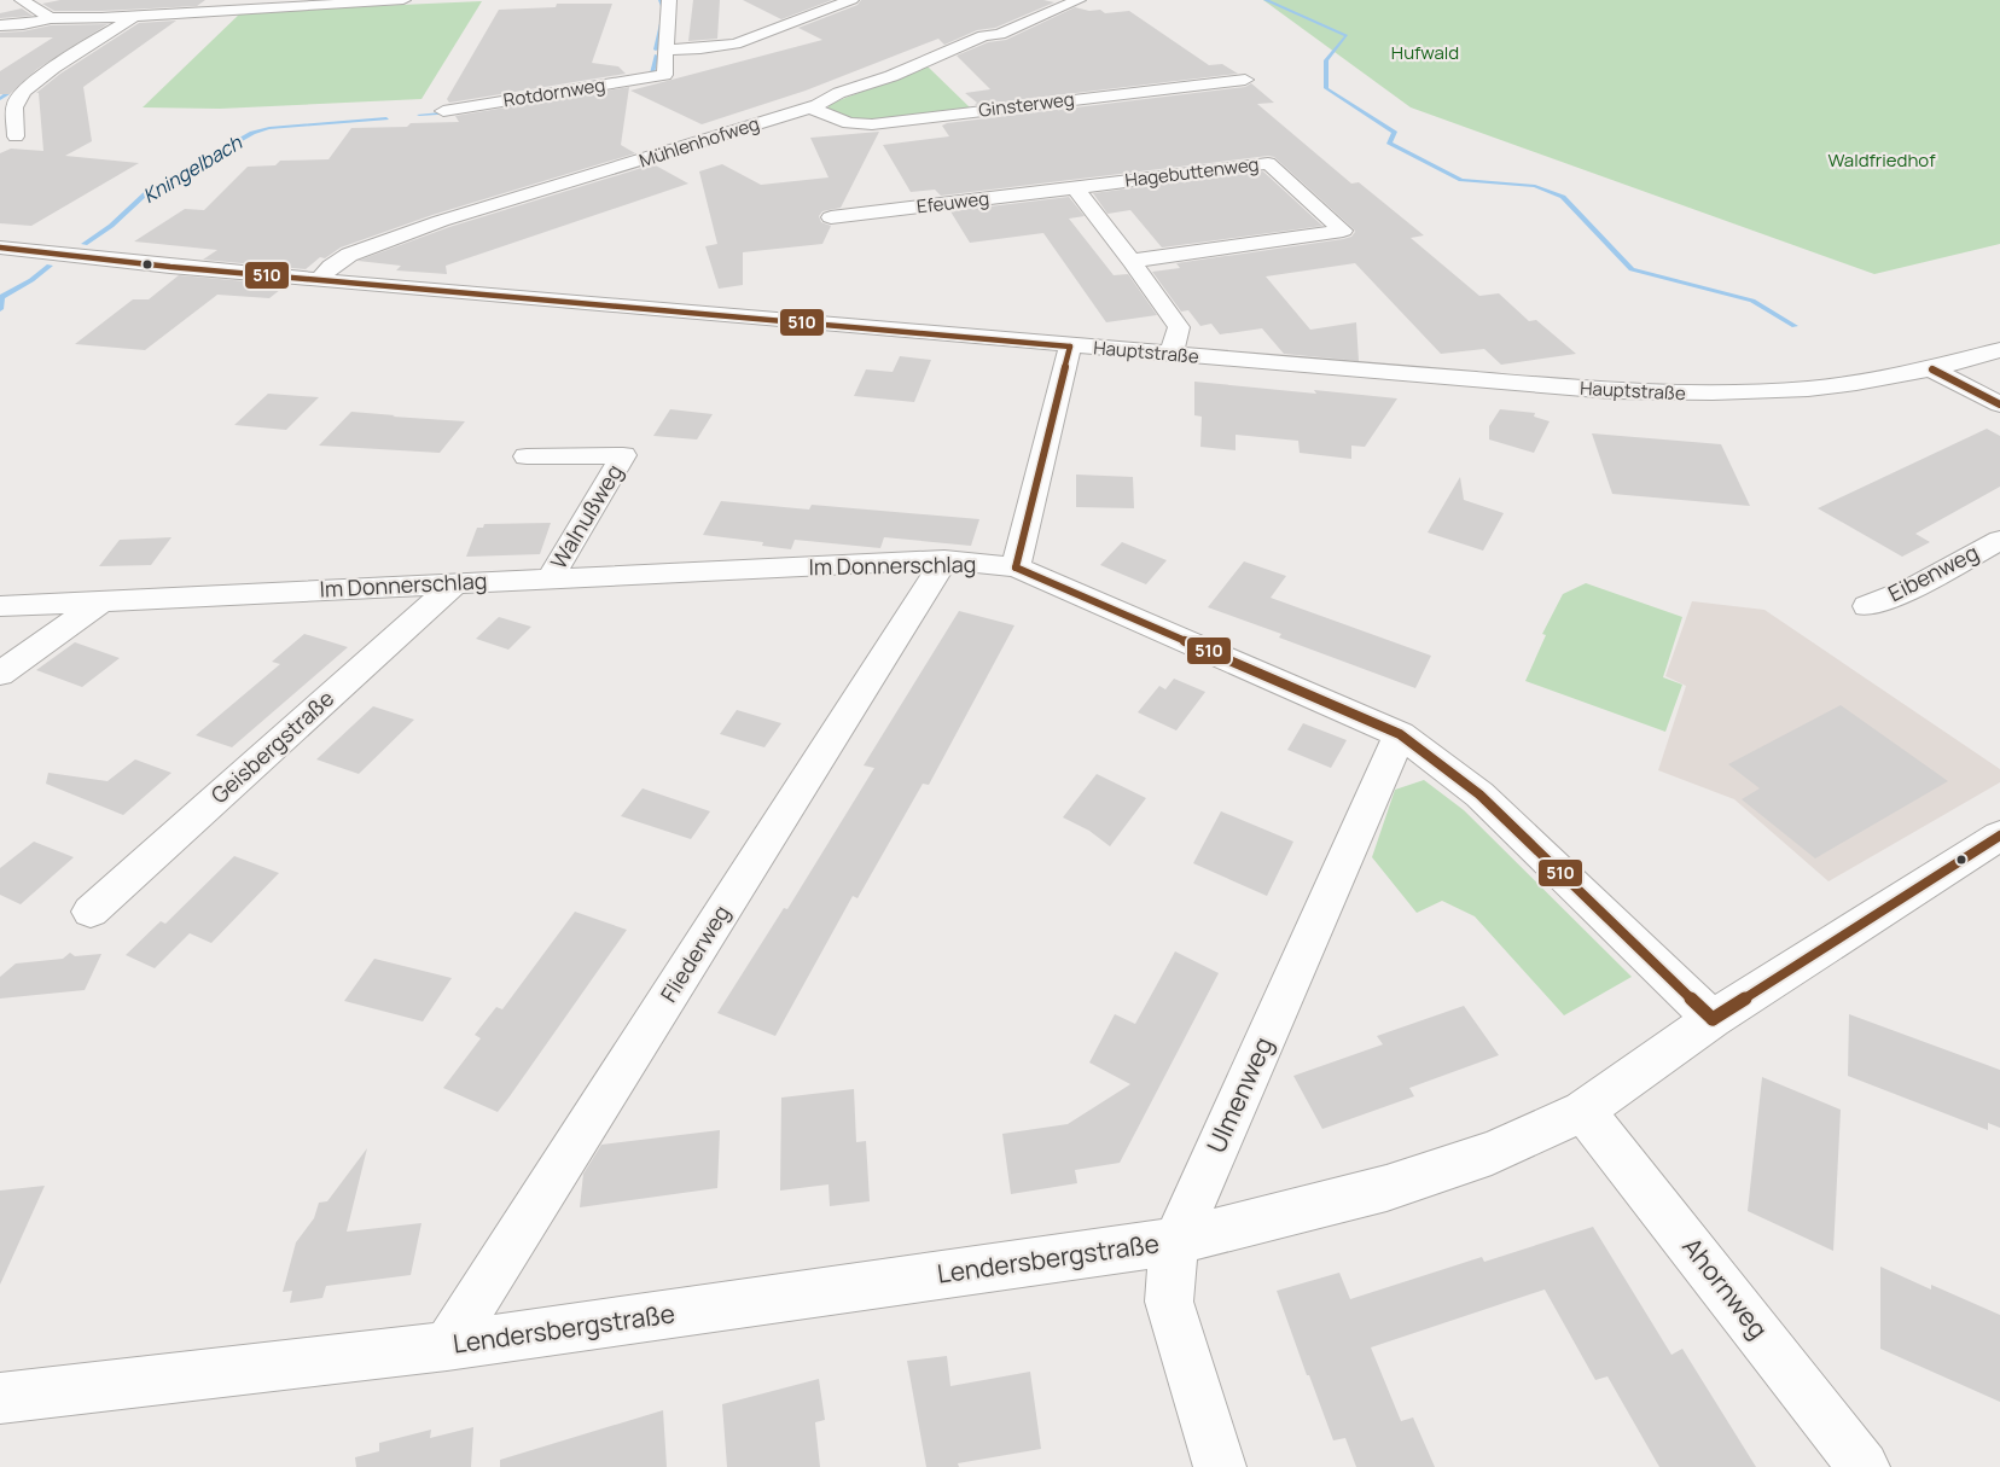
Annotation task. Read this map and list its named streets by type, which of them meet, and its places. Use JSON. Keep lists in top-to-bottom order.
{
  "streets": {
    "street": [
      "Rotdornweg",
      "Ginsterweg",
      "Mühlenhofweg",
      "Hagebuttenweg",
      "Efeuweg",
      "Hauptstraße",
      "Walnußweg",
      "Im Donnerschlag",
      "Eibenweg",
      "Geisbergstraße",
      "Fliederweg",
      "Ulmenweg",
      "Lendersbergstraße",
      "Ahornweg"
    ]
  },
  "crossings": [
    ["Ginsterweg", "Mühlenhofweg"],
    ["Mühlenhofweg", "Hauptstraße"],
    ["Hagebuttenweg", "Efeuweg"],
    ["Walnußweg", "Im Donnerschlag"],
    ["Im Donnerschlag", "Geisbergstraße"],
    ["Im Donnerschlag", "Fliederweg"],
    ["Im Donnerschlag", "Ulmenweg"],
    ["Im Donnerschlag", "Lendersbergstraße"],
    ["Fliederweg", "Lendersbergstraße"],
    ["Ulmenweg", "Lendersbergstraße"],
    ["Lendersbergstraße", "Ahornweg"]
  ],
  "water": ["Kningelbach"],
  "parks": ["Hufwald", "Waldfriedhof"],
  "lines": ["transit line 510"]
}
